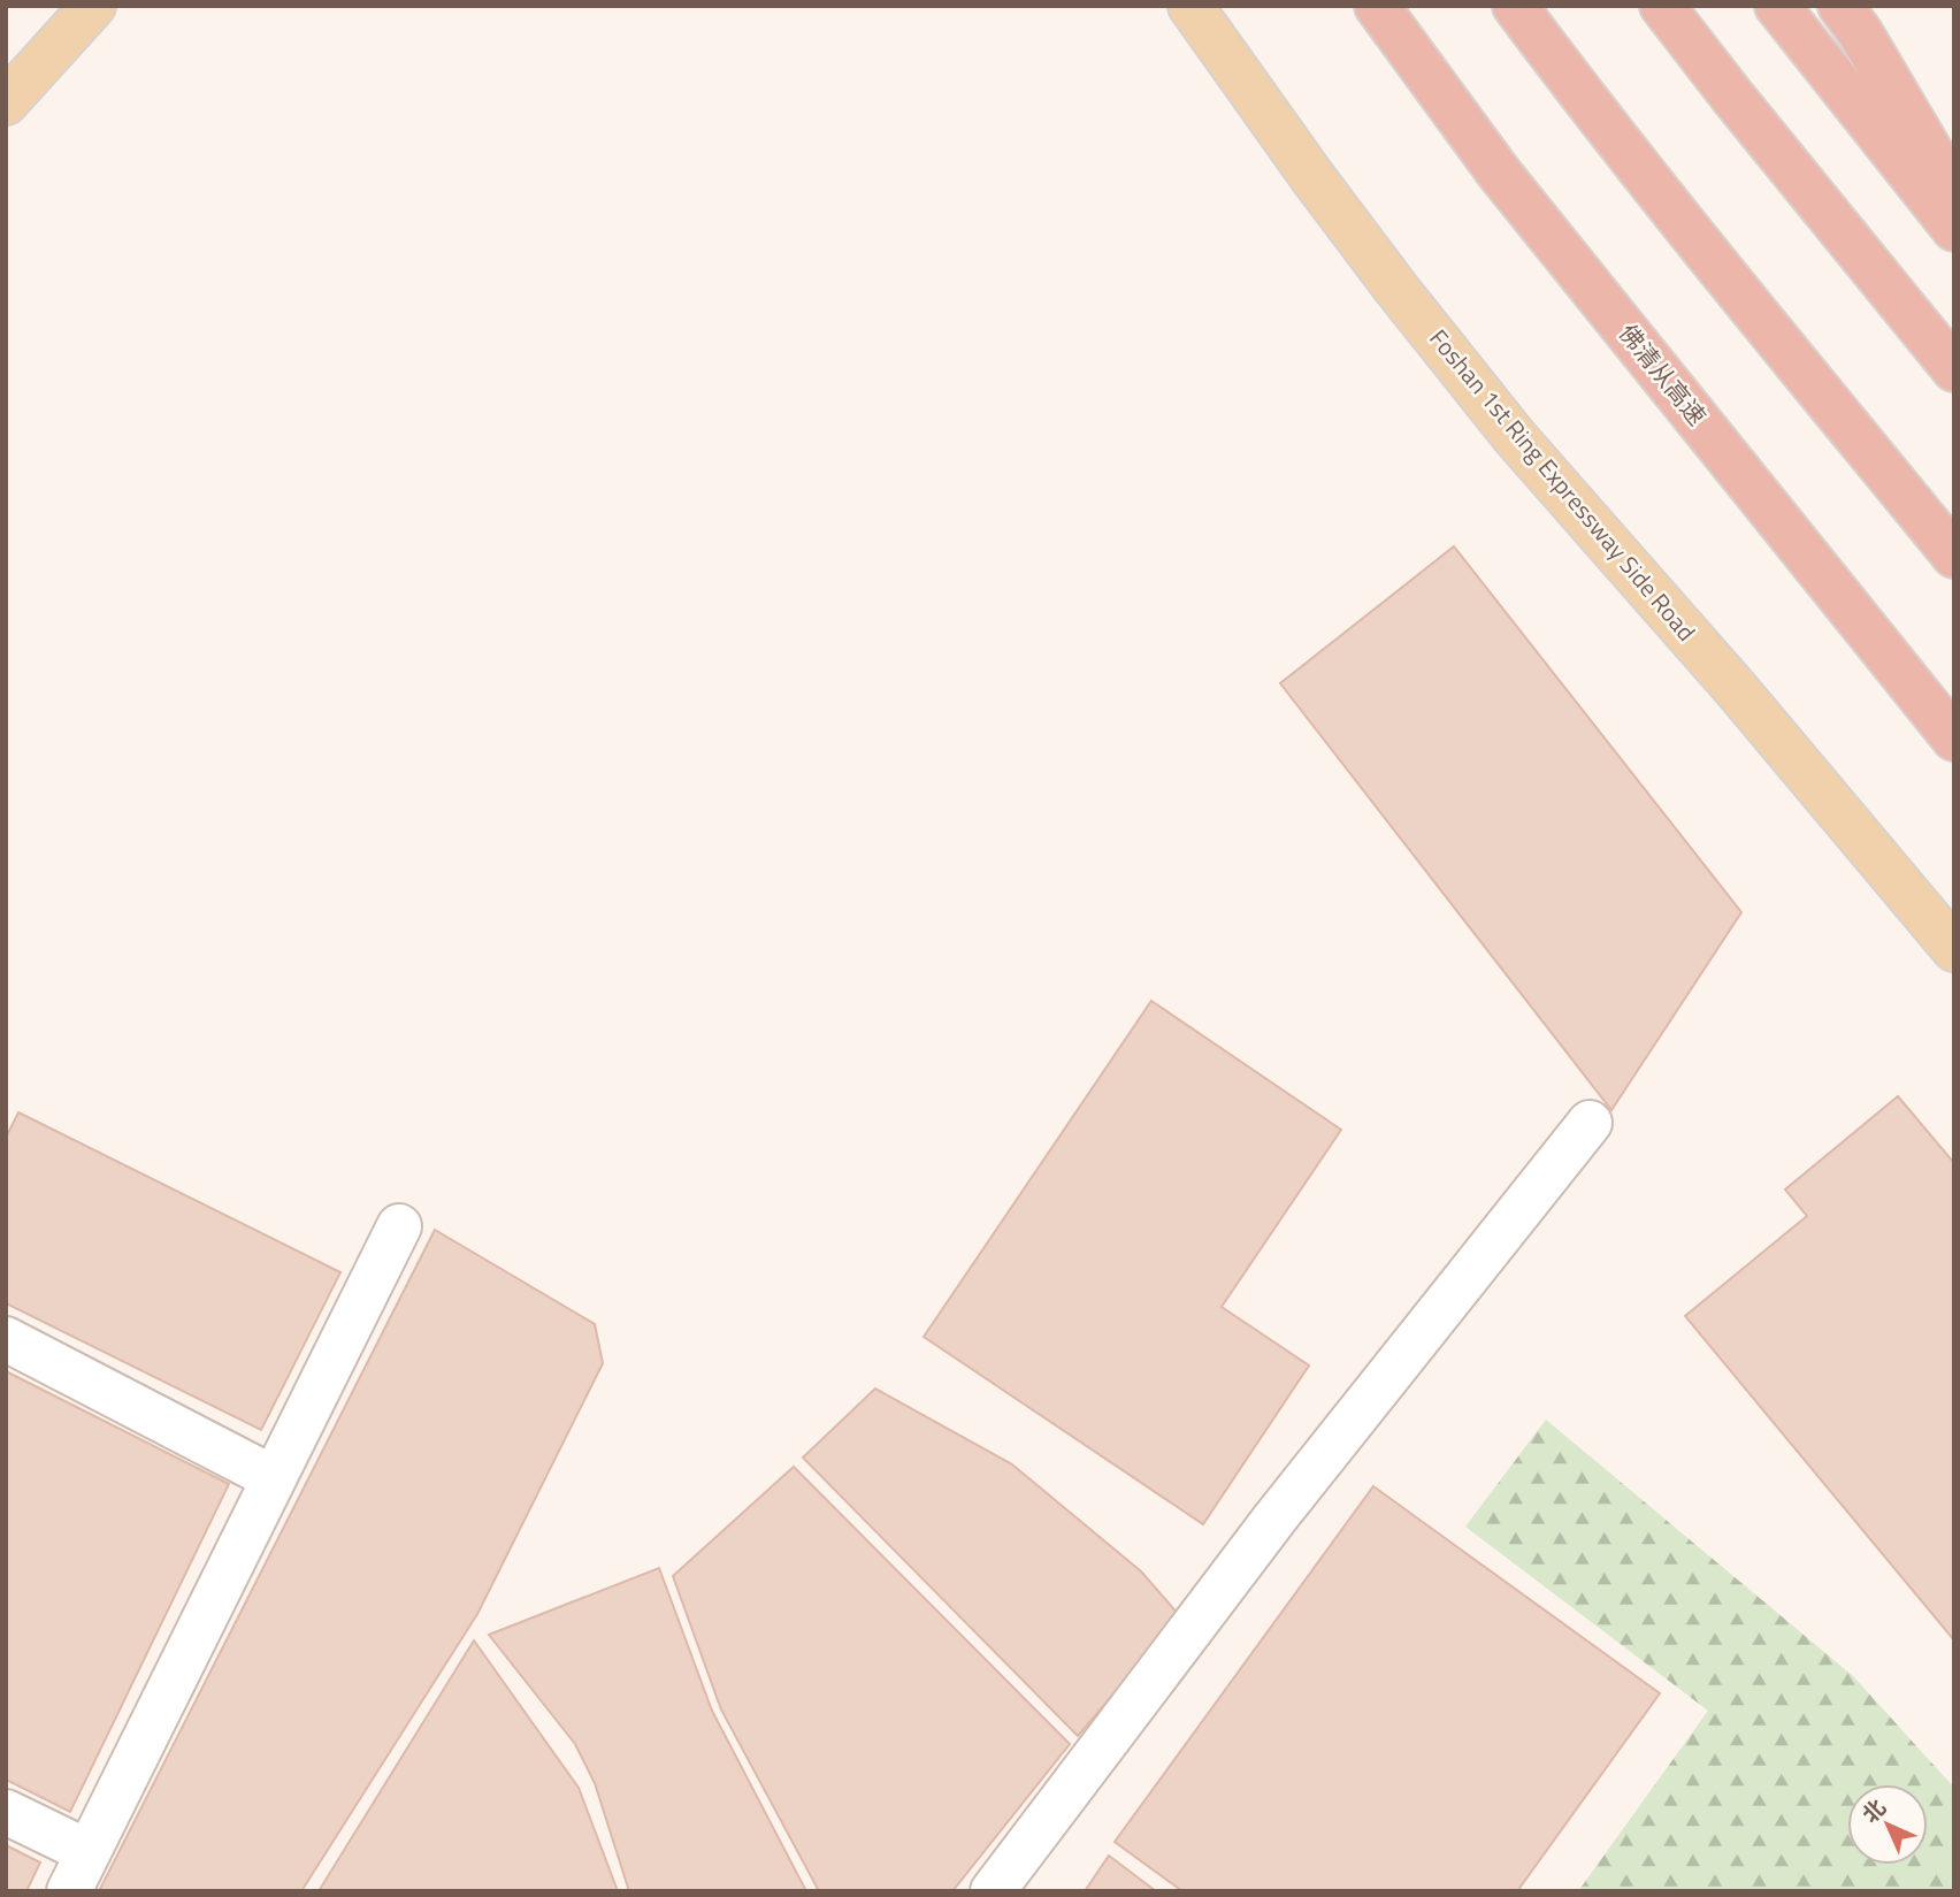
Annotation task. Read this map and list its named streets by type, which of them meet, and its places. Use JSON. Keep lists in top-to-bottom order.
{
  "streets": {
    "highway": ["佛清从高速"],
    "main road": ["Foshan 1st Ring Expressway Side Road"]
  },
  "north": "top left"
}
